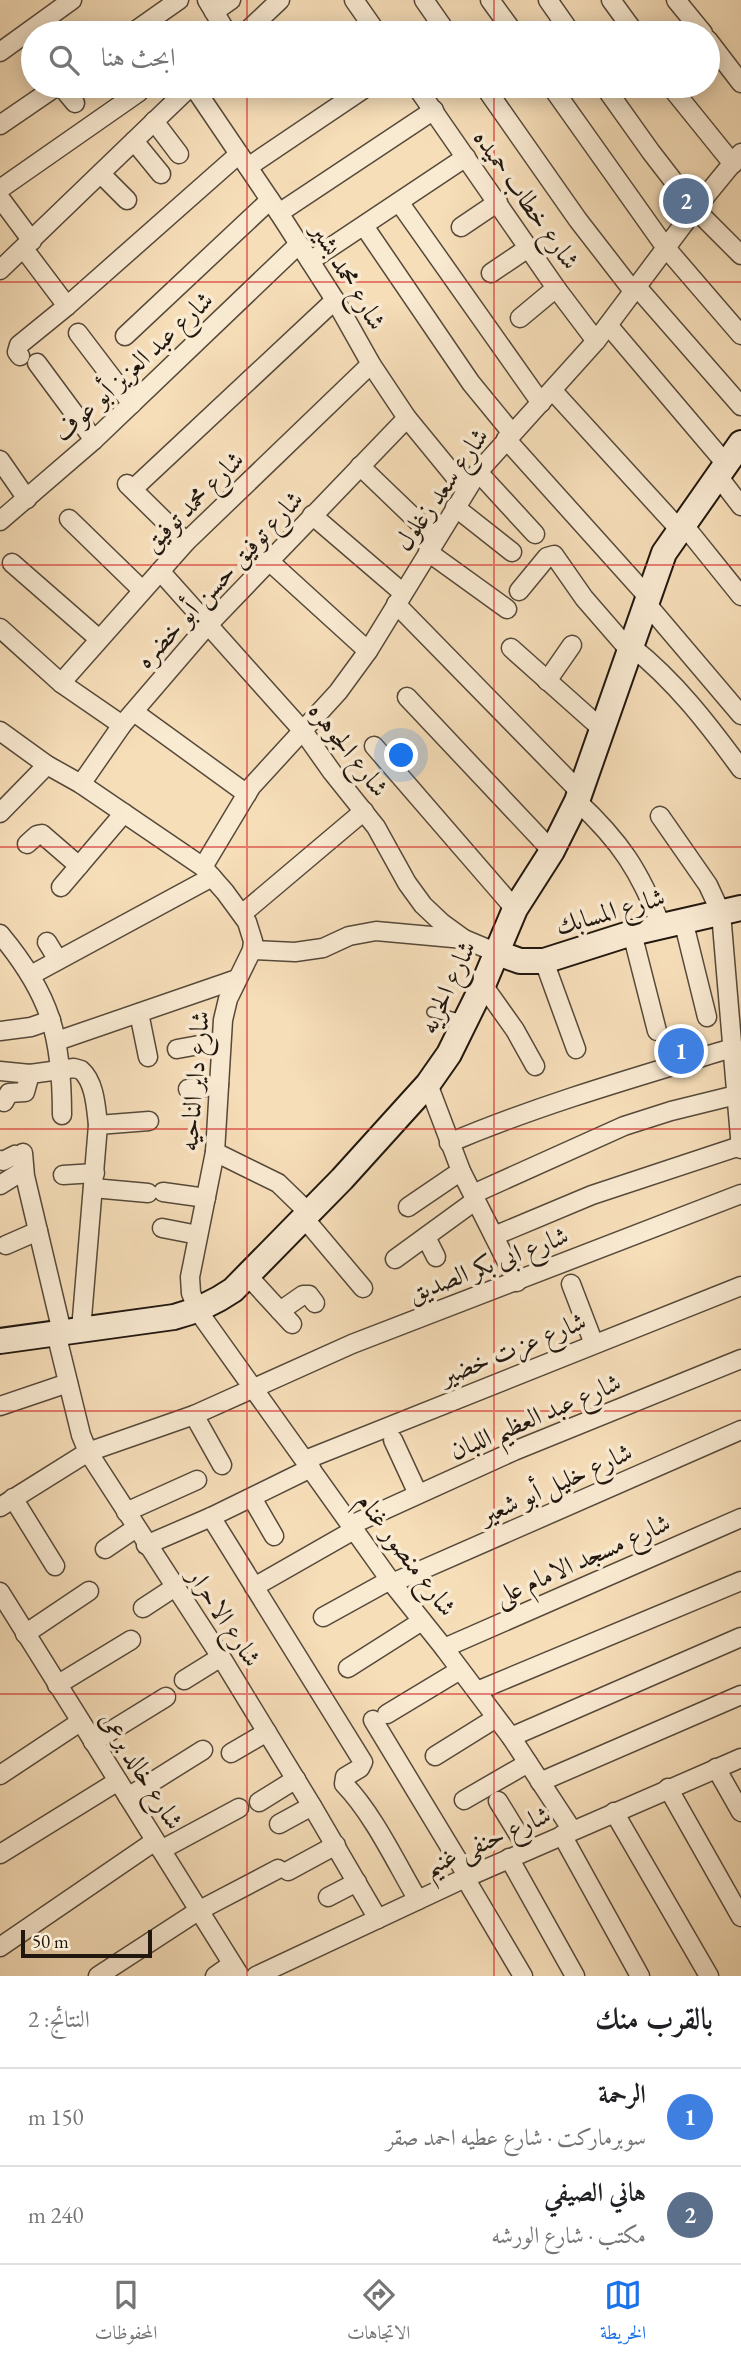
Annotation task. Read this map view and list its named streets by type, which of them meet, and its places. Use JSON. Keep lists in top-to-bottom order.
{
  "streets": {
    "street": [
      "شارع خطاب حميده",
      "شارع محمد بشير",
      "شارع عبد العزيز أبو عوف",
      "شارع سعد زغلول",
      "شارع محمد توفيق",
      "شارع توفيق حسن أبو خضره",
      "شارع الجوهره",
      "شارع المسابك",
      "شارع الحريه",
      "شارع داير الناحيه",
      "شارع ابى بكر الصديق",
      "شارع عزت خضير",
      "شارع عبد العظيم اللبان",
      "شارع خليل أبو شعير",
      "شارع منصور غنام",
      "شارع مسجد الامام على",
      "شارع الاحرار",
      "شارع خالد برعى",
      "شارع حنفى غنيم"
    ]
  },
  "crossings": [
    ["شارع خطاب حميده", "شارع سعد زغلول"],
    ["شارع محمد بشير", "شارع عبد العزيز أبو عوف"],
    ["شارع محمد بشير", "شارع سعد زغلول"],
    ["شارع محمد بشير", "شارع محمد توفيق"],
    ["شارع محمد بشير", "شارع توفيق حسن أبو خضره"],
    ["شارع سعد زغلول", "شارع الجوهره"],
    ["شارع محمد توفيق", "شارع الجوهره"],
    ["شارع توفيق حسن أبو خضره", "شارع الجوهره"],
    ["شارع الجوهره", "شارع المسابك"],
    ["شارع الجوهره", "شارع الحريه"],
    ["شارع المسابك", "شارع الحريه"],
    ["شارع الحريه", "شارع داير الناحيه"],
    ["شارع الحريه", "شارع منصور غنام"],
    ["شارع الحريه", "شارع الاحرار"],
    ["شارع داير الناحيه", "شارع منصور غنام"],
    ["شارع ابى بكر الصديق", "شارع منصور غنام"],
    ["شارع ابى بكر الصديق", "شارع الاحرار"],
    ["شارع عزت خضير", "شارع منصور غنام"],
    ["شارع عزت خضير", "شارع الاحرار"],
    ["شارع عبد العظيم اللبان", "شارع منصور غنام"],
    ["شارع خليل أبو شعير", "شارع منصور غنام"],
    ["شارع منصور غنام", "شارع مسجد الامام على"],
    ["شارع منصور غنام", "شارع حنفى غنيم"],
    ["شارع الاحرار", "شارع حنفى غنيم"]
  ],
  "scale_bar": "50 m",
  "page": {
    "search": "ابحث هنا",
    "pins": ["2", "1"],
    "scale": "50 m",
    "heading": ["بالقرب منك", "النتائج: 2"],
    "list": [
      {
        "mark": "1",
        "name": "الرحمة",
        "note": "سوبرماركت · شارع عطيه احمد صقر",
        "value": "150 m"
      },
      {
        "mark": "2",
        "name": "هاني الصيفي",
        "note": "مكتب · شارع الورشه",
        "value": "240 m"
      }
    ],
    "nav": ["الخريطة", "الاتجاهات", "المحفوظات"]
  }
}
